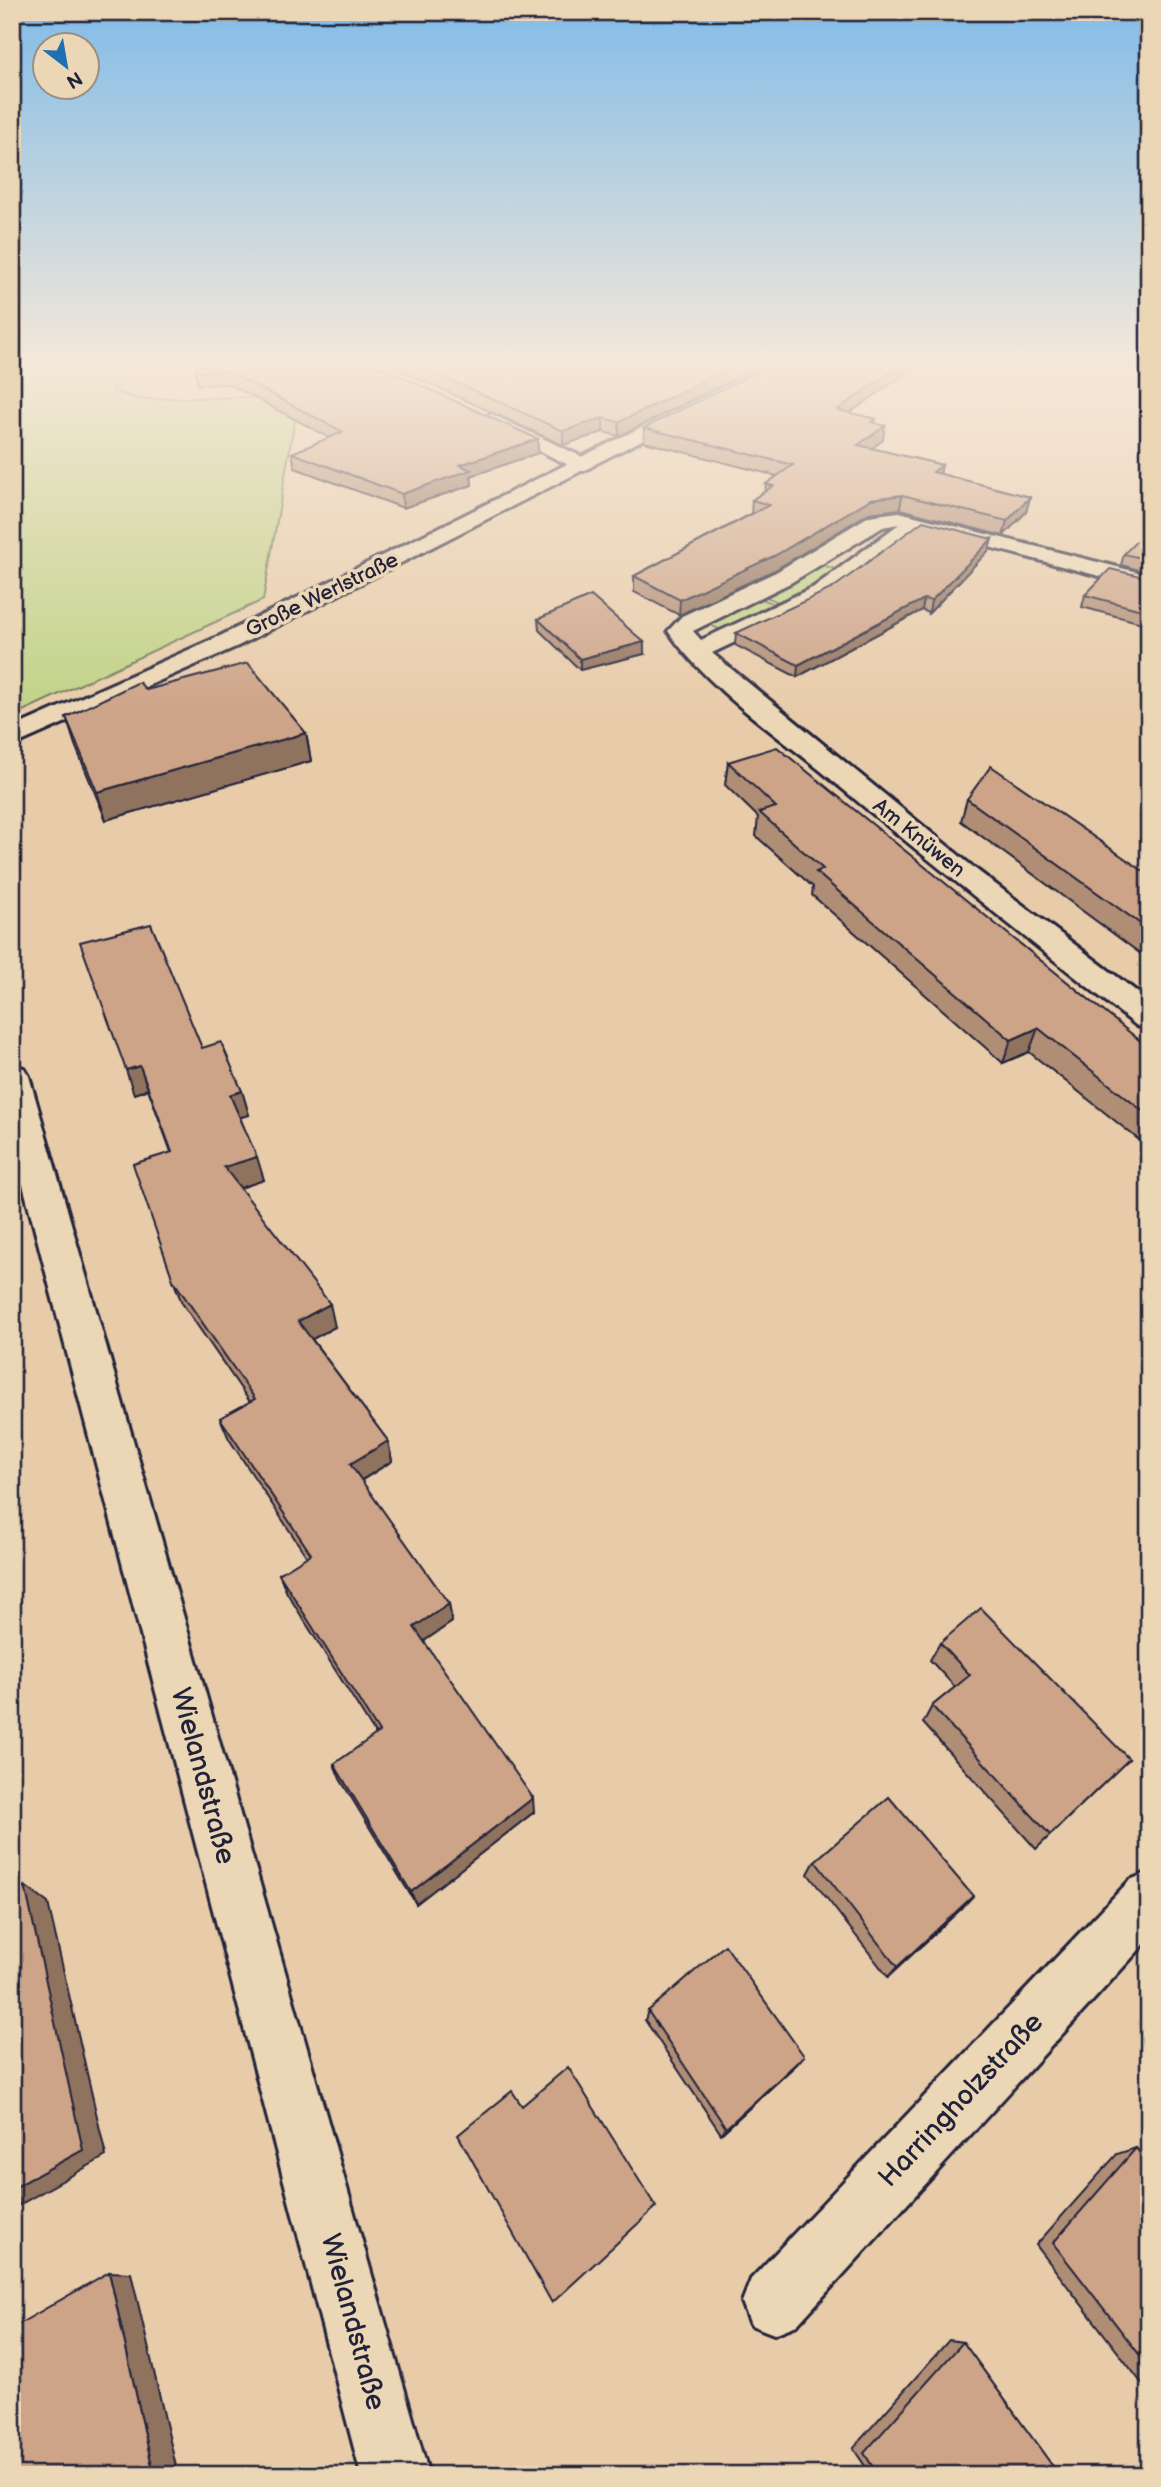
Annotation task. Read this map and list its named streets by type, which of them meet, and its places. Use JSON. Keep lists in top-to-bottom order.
{
  "streets": {
    "street": [
      "Große Werlstraße",
      "Am Knüwen",
      "Wielandstraße",
      "Harringholzstraße"
    ]
  },
  "north": "bottom right"
}
